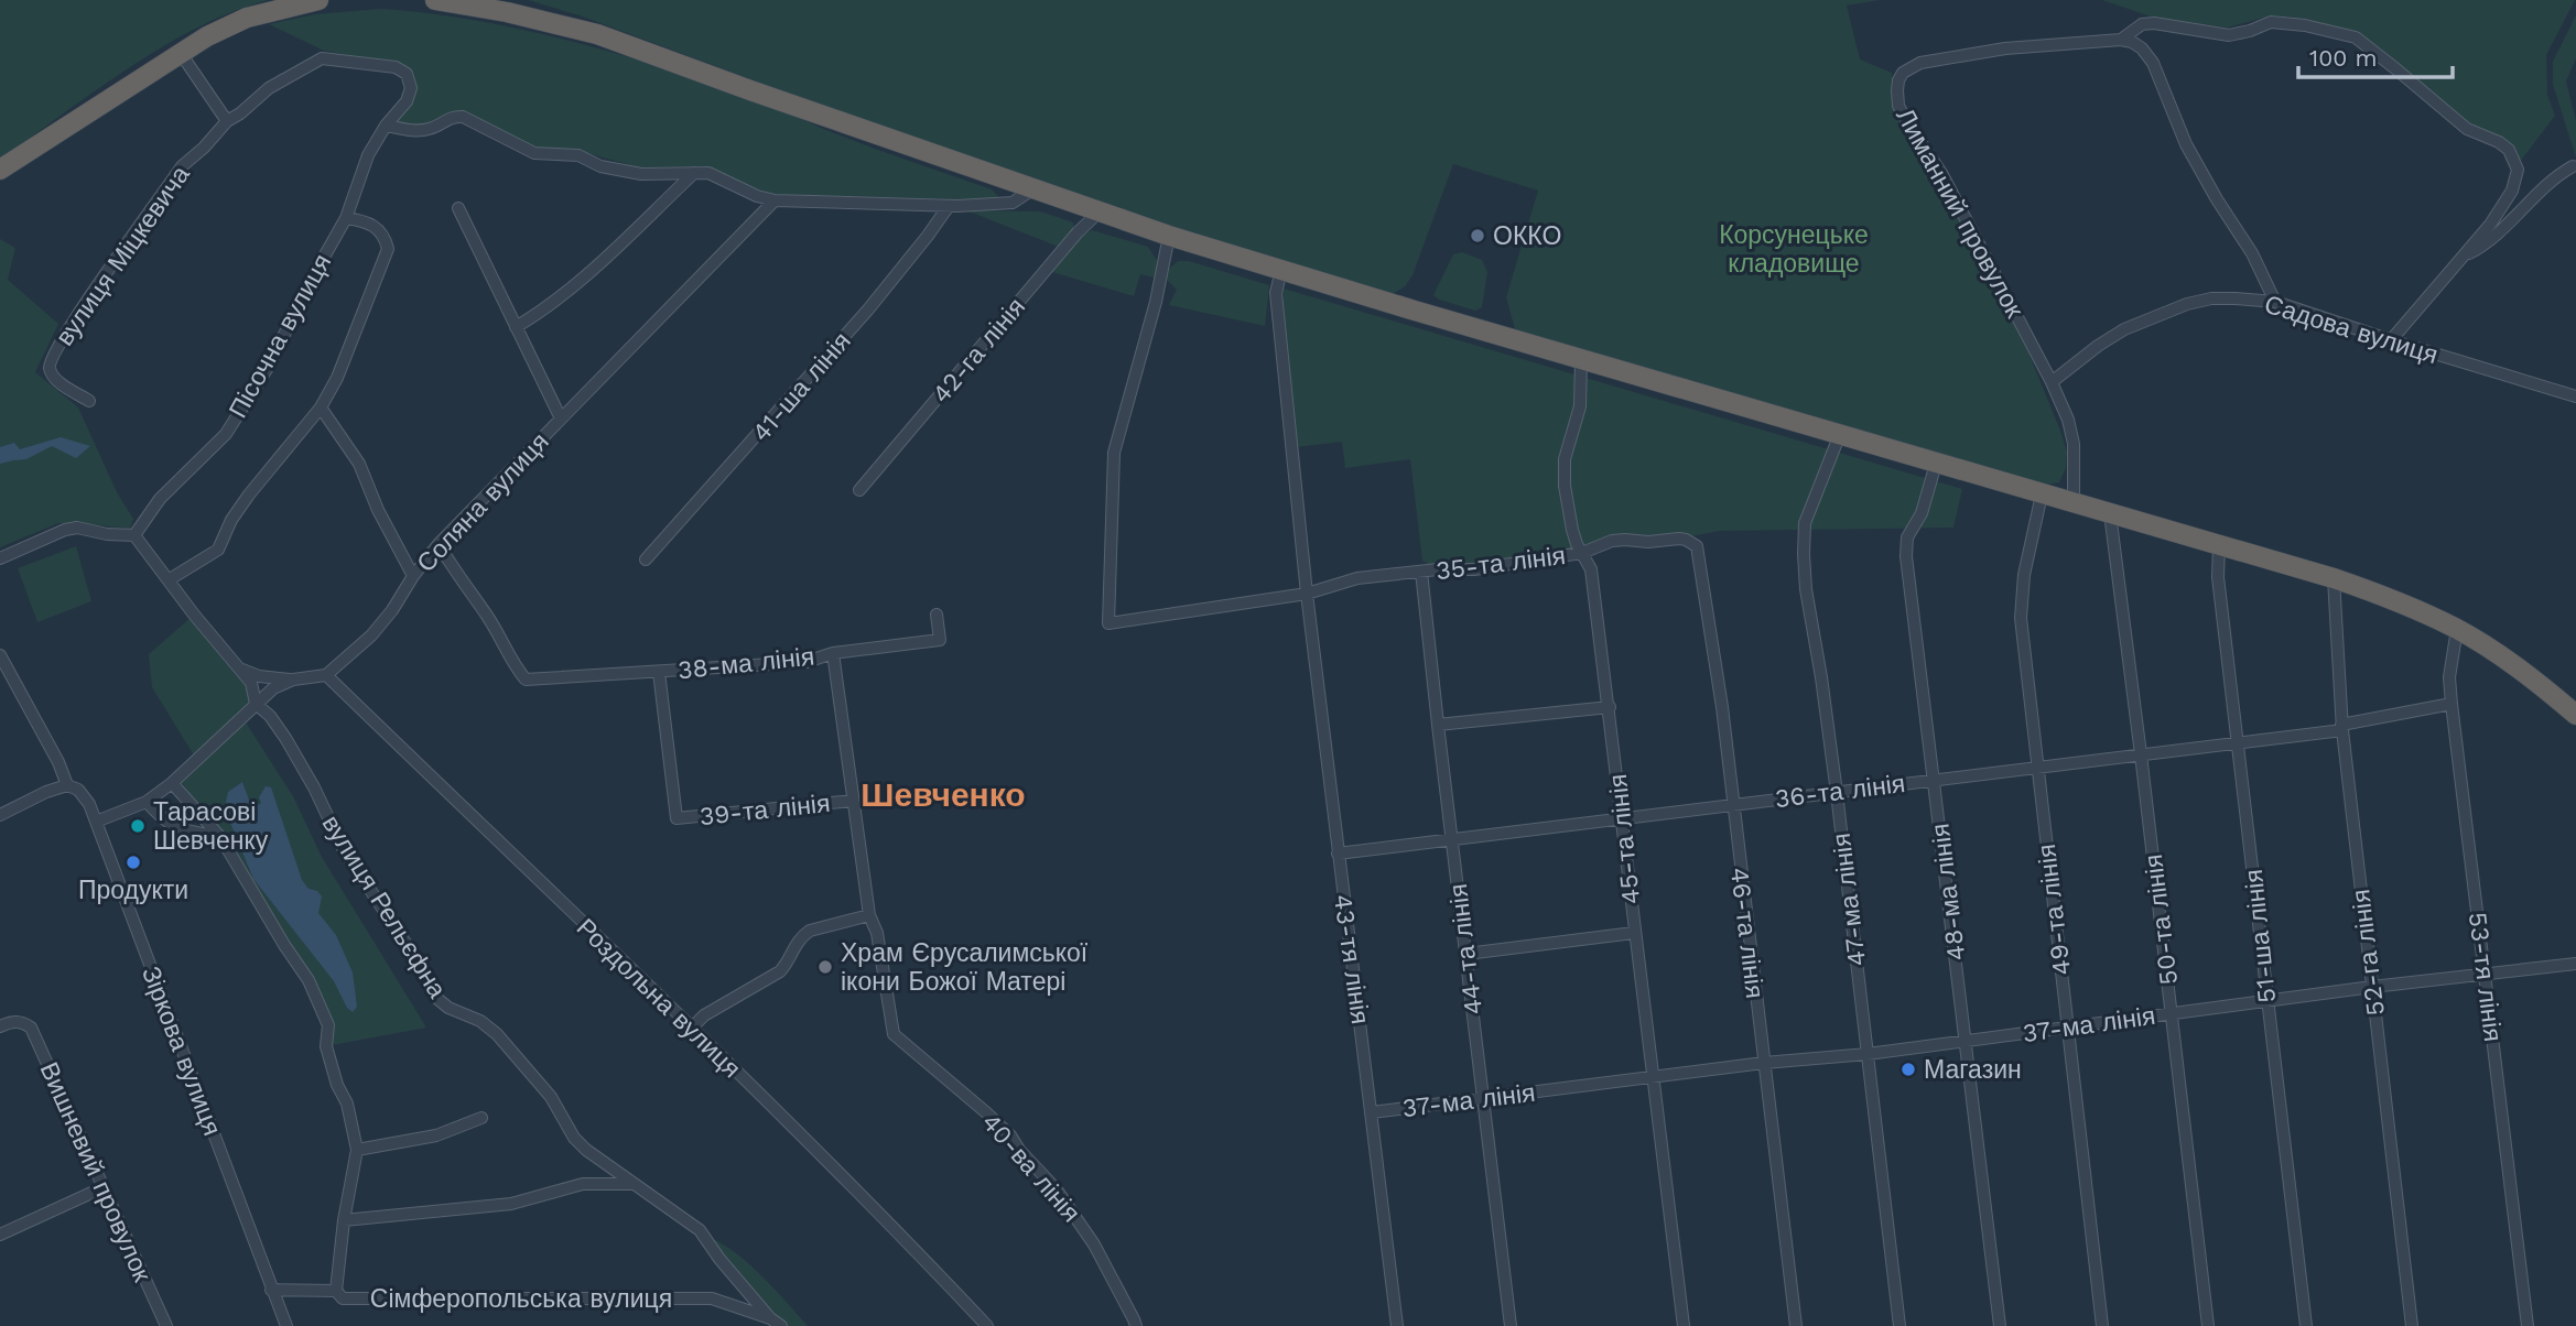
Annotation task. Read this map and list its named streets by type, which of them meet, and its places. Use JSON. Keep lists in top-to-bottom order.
{
  "streets": {
    "street": [
      "Лиманний провулок",
      "вулиця Міцкевича",
      "Садова вулиця",
      "Пісочна вулиця",
      "42-га лінія",
      "41-ша лінія",
      "Соляна вулиця",
      "35-та лінія",
      "38-ма лінія",
      "36-та лінія",
      "39-та лінія",
      "45-та лінія",
      "48-ма лінія",
      "47-ма лінія",
      "вулиця Рельєфна",
      "49-та лінія",
      "50-та лінія",
      "46-та лінія",
      "51-ша лінія",
      "44-та лінія",
      "52-га лінія",
      "43-тя лінія",
      "53-тя лінія",
      "Роздольна вулиця",
      "37-ма лінія",
      "Зіркова вулиця",
      "40-ва лінія",
      "Вишневий провулок",
      "Сімферопольська вулиця"
    ]
  },
  "crossings": [
    ["Лиманний провулок", "Садова вулиця"],
    ["вулиця Міцкевича", "Пісочна вулиця"],
    ["Пісочна вулиця", "вулиця Рельєфна"],
    ["Соляна вулиця", "38-ма лінія"],
    ["Соляна вулиця", "Роздольна вулиця"],
    ["35-та лінія", "45-та лінія"],
    ["35-та лінія", "46-та лінія"],
    ["35-та лінія", "44-та лінія"],
    ["35-та лінія", "43-тя лінія"],
    ["38-ма лінія", "39-та лінія"],
    ["36-та лінія", "45-та лінія"],
    ["36-та лінія", "48-ма лінія"],
    ["36-та лінія", "47-ма лінія"],
    ["36-та лінія", "49-та лінія"],
    ["36-та лінія", "50-та лінія"],
    ["36-та лінія", "46-та лінія"],
    ["36-та лінія", "51-ша лінія"],
    ["36-та лінія", "44-та лінія"],
    ["36-та лінія", "52-га лінія"],
    ["36-та лінія", "43-тя лінія"],
    ["36-та лінія", "53-тя лінія"],
    ["45-та лінія", "37-ма лінія"],
    ["48-ма лінія", "37-ма лінія"],
    ["47-ма лінія", "37-ма лінія"],
    ["вулиця Рельєфна", "Сімферопольська вулиця"],
    ["49-та лінія", "37-ма лінія"],
    ["50-та лінія", "37-ма лінія"],
    ["46-та лінія", "37-ма лінія"],
    ["51-ша лінія", "37-ма лінія"],
    ["44-та лінія", "37-ма лінія"],
    ["52-га лінія", "37-ма лінія"],
    ["43-тя лінія", "37-ма лінія"],
    ["53-тя лінія", "37-ма лінія"],
    ["Зіркова вулиця", "Сімферопольська вулиця"]
  ],
  "districts": ["Шевченко"],
  "parks": ["Корсунецьке кладовище"],
  "places": [
    "ОККО",
    "Тарасові Шевченку",
    "Продукти",
    "Храм Єрусалимської ікони Божої Матері",
    "Магазин"
  ],
  "scale_bar": "100 m"
}
